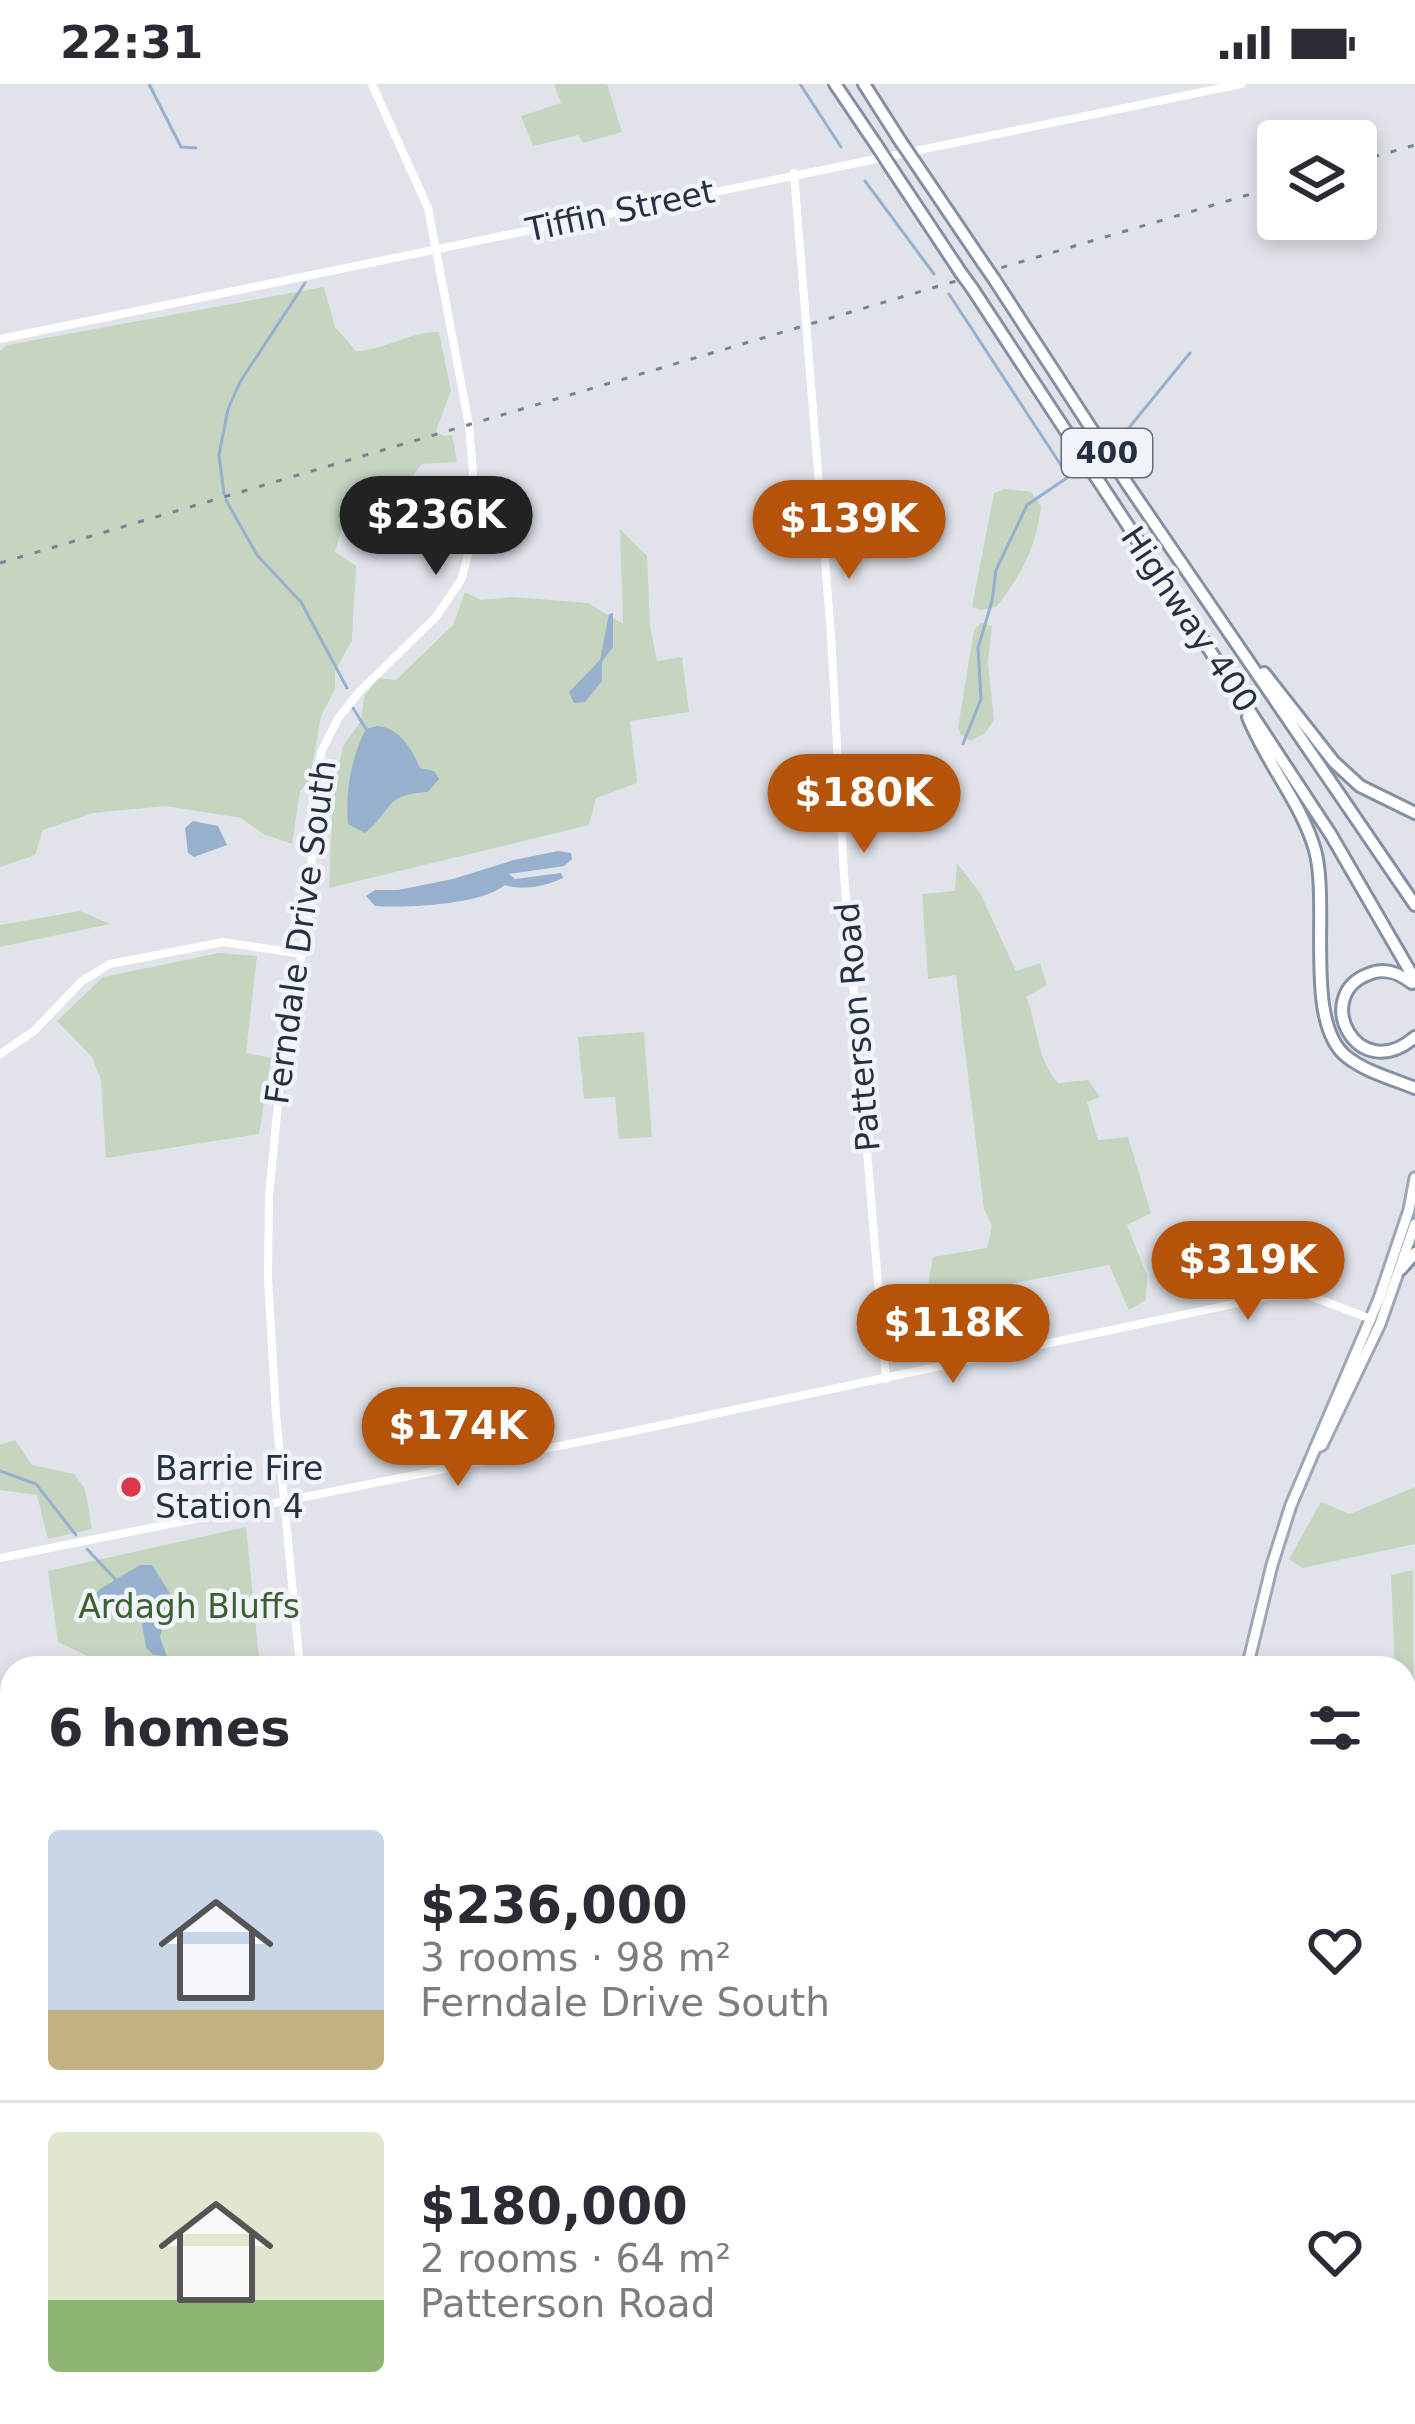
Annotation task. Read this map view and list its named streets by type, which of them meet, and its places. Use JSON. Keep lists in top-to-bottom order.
{
  "streets": {
    "highway": ["400", "Highway 400"],
    "street": ["Tiffin Street", "Ferndale Drive South", "Patterson Road"]
  },
  "crossings": [
    ["Tiffin Street", "Ferndale Drive South"],
    ["Tiffin Street", "Patterson Road"]
  ],
  "parks": ["Ardagh Bluffs"],
  "places": ["Barrie Fire Station 4"],
  "page": {
    "status": "22:31",
    "price": [
      "$236K",
      "$139K",
      "$180K",
      "$319K",
      "$118K",
      "$174K"
    ],
    "heading": "6 homes",
    "list": [
      {
        "name": "$236,000",
        "note": "3 rooms · 98 m² · Ferndale Drive South"
      },
      {
        "name": "$180,000",
        "note": "2 rooms · 64 m² · Patterson Road"
      }
    ]
  }
}
